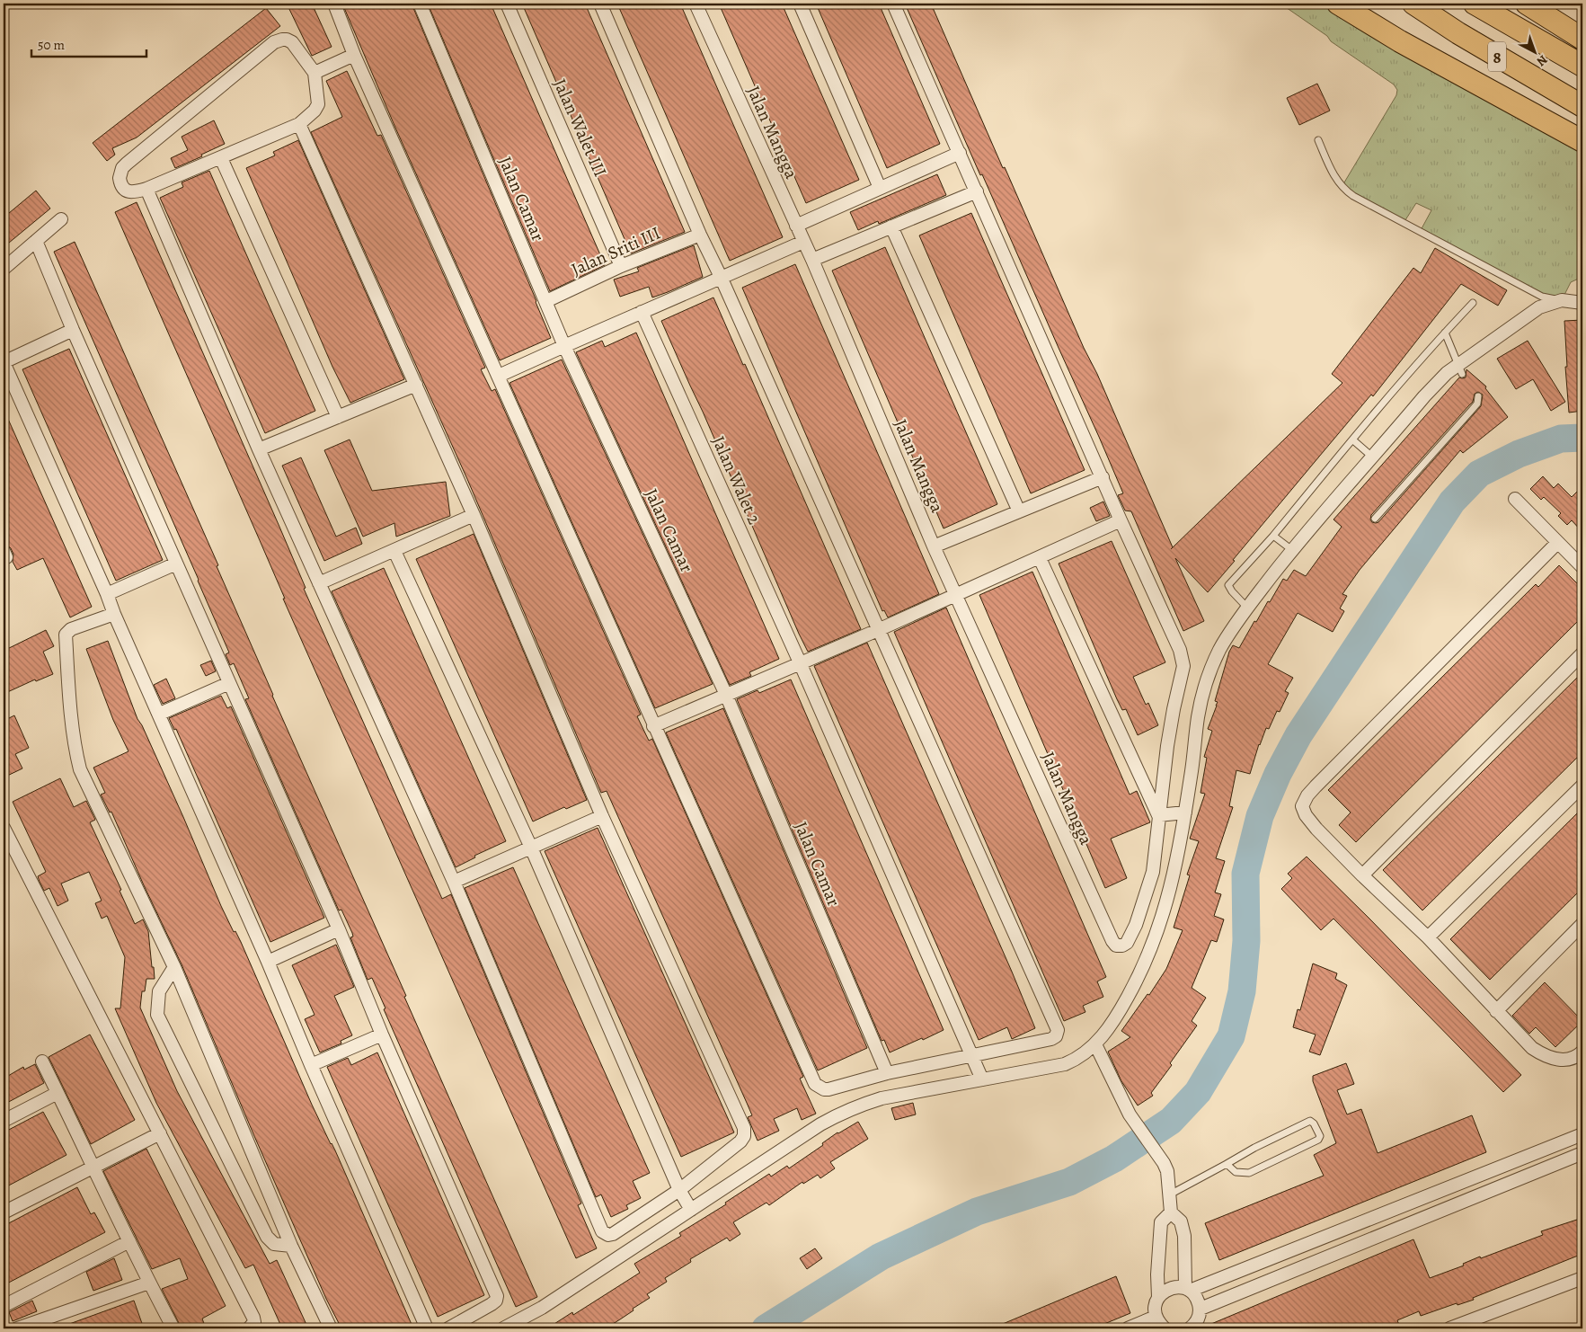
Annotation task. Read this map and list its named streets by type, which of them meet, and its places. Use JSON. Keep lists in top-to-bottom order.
{
  "streets": {
    "highway": ["8"],
    "street": [
      "Jalan Walet III",
      "Jalan Mangga",
      "Jalan Camar",
      "Jalan Sriti III",
      "Jalan Walet 2"
    ]
  },
  "crossings": [
    ["Jalan Walet III", "Jalan Sriti III"],
    ["Jalan Camar", "Jalan Sriti III"]
  ],
  "scale_bar": "50 m",
  "north": "bottom right"
}
